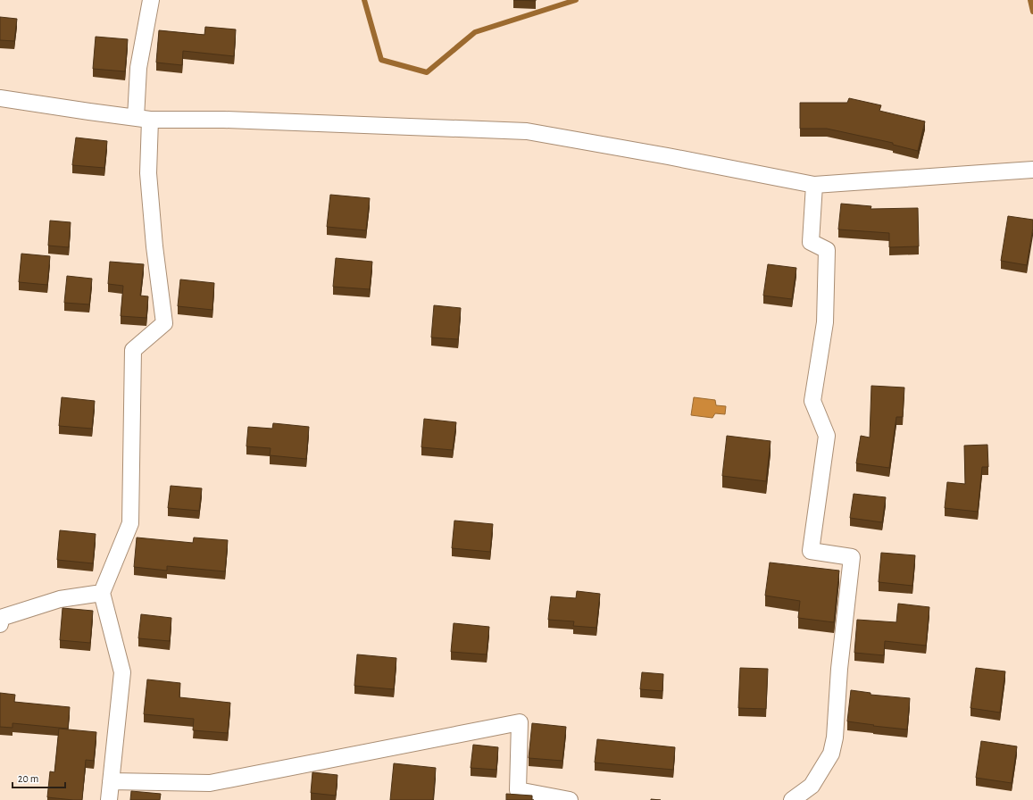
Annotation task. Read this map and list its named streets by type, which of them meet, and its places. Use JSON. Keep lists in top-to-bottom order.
{
  "scale_bar": "20 m"
}
